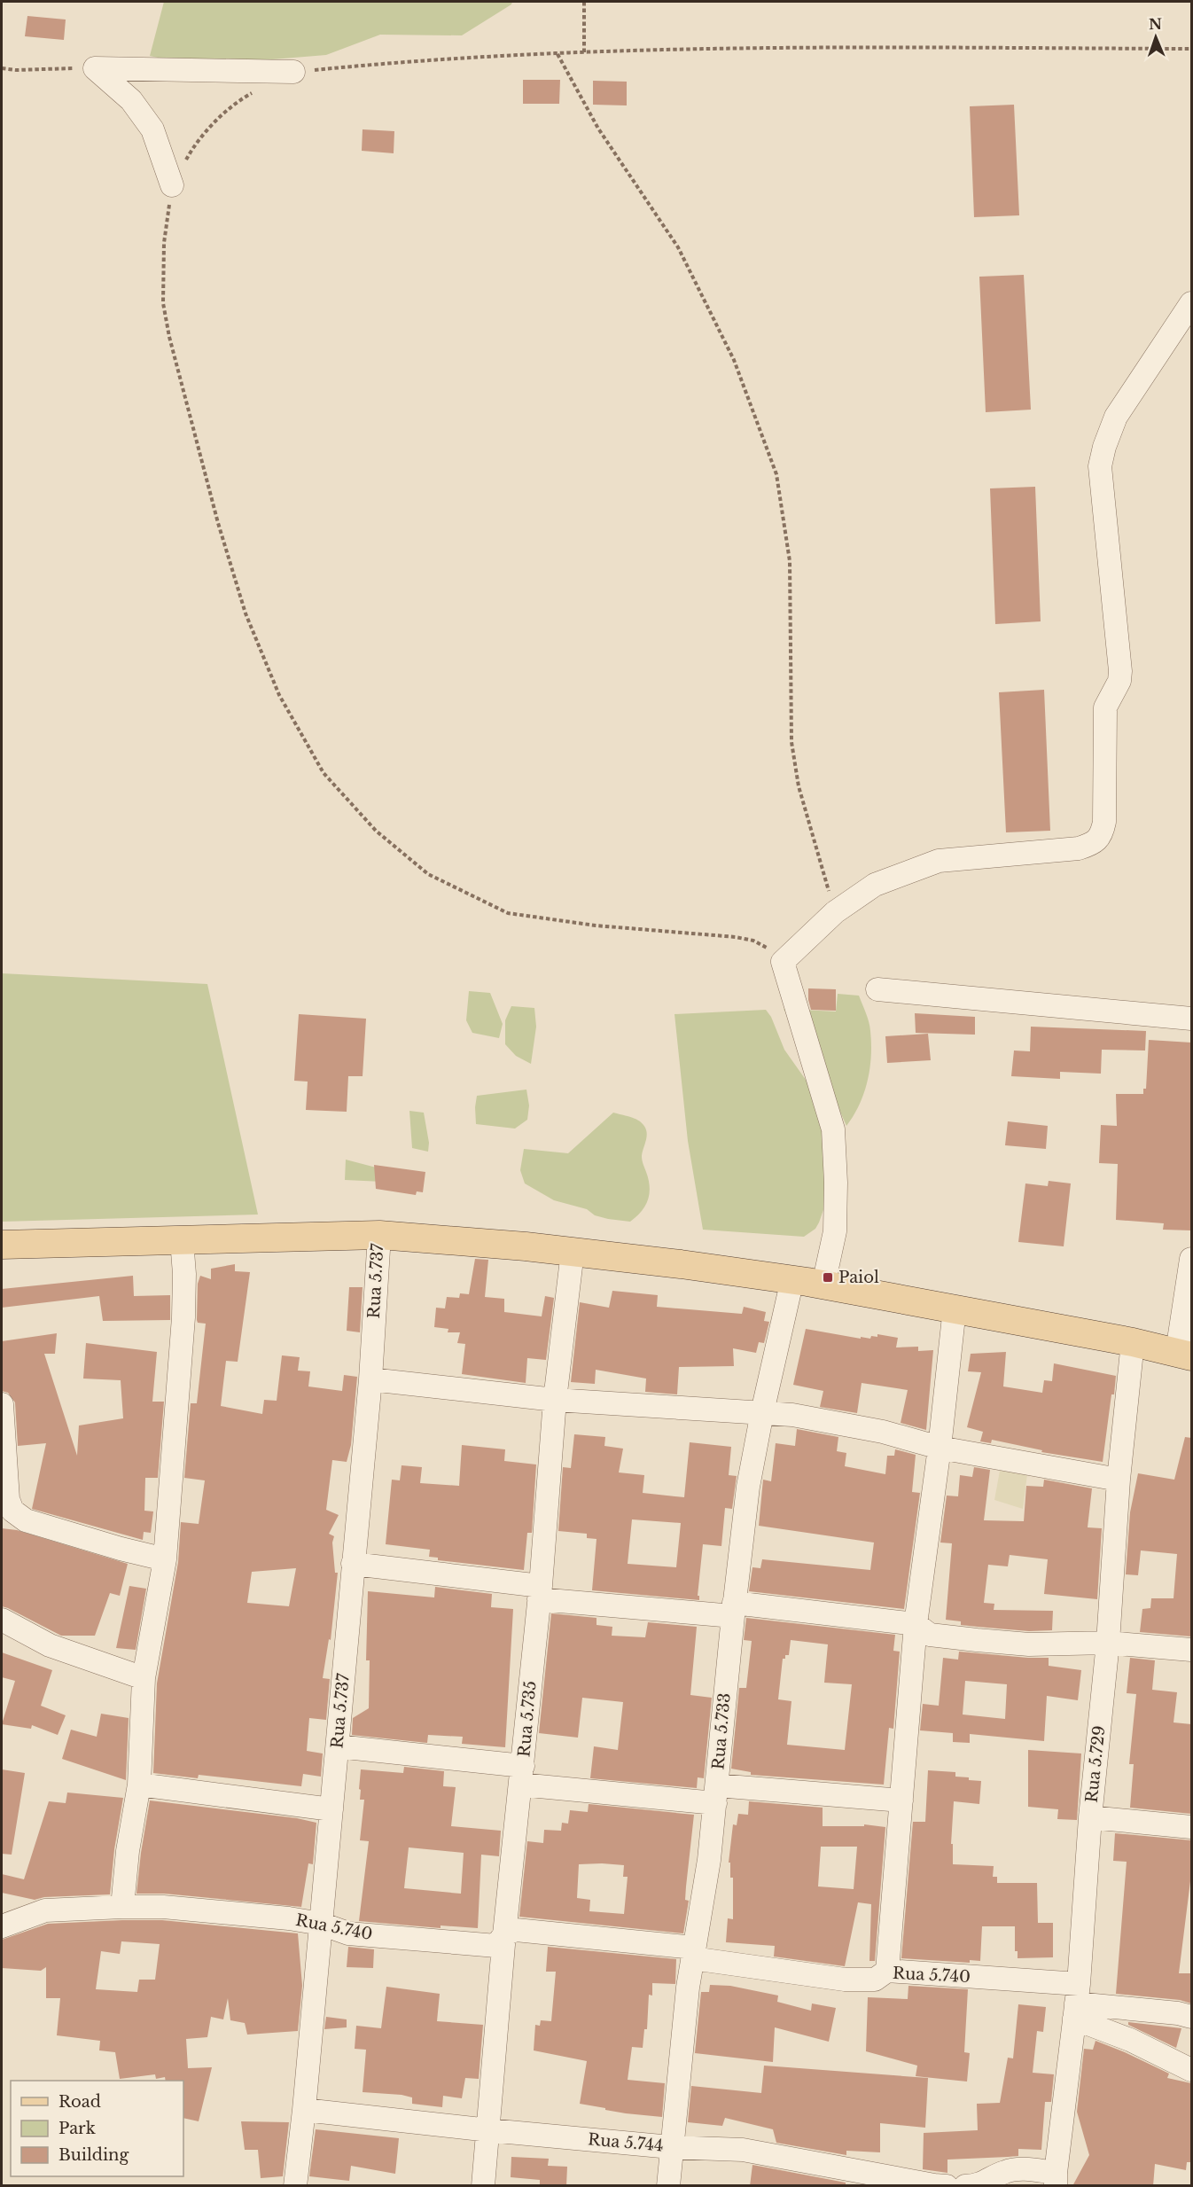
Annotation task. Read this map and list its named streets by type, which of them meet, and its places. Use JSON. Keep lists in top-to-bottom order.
{
  "streets": {
    "street": [
      "Rua 5.737",
      "Rua 5.735",
      "Rua 5.733",
      "Rua 5.729",
      "Rua 5.740",
      "Rua 5.744"
    ]
  },
  "crossings": [
    ["Rua 5.737", "Rua 5.740"],
    ["Rua 5.737", "Rua 5.744"],
    ["Rua 5.735", "Rua 5.740"],
    ["Rua 5.735", "Rua 5.744"],
    ["Rua 5.733", "Rua 5.740"],
    ["Rua 5.733", "Rua 5.744"],
    ["Rua 5.729", "Rua 5.740"]
  ],
  "places": {
    "transit": ["Paiol"]
  },
  "legend": ["Road", "Park", "Building"],
  "north": "top"
}
